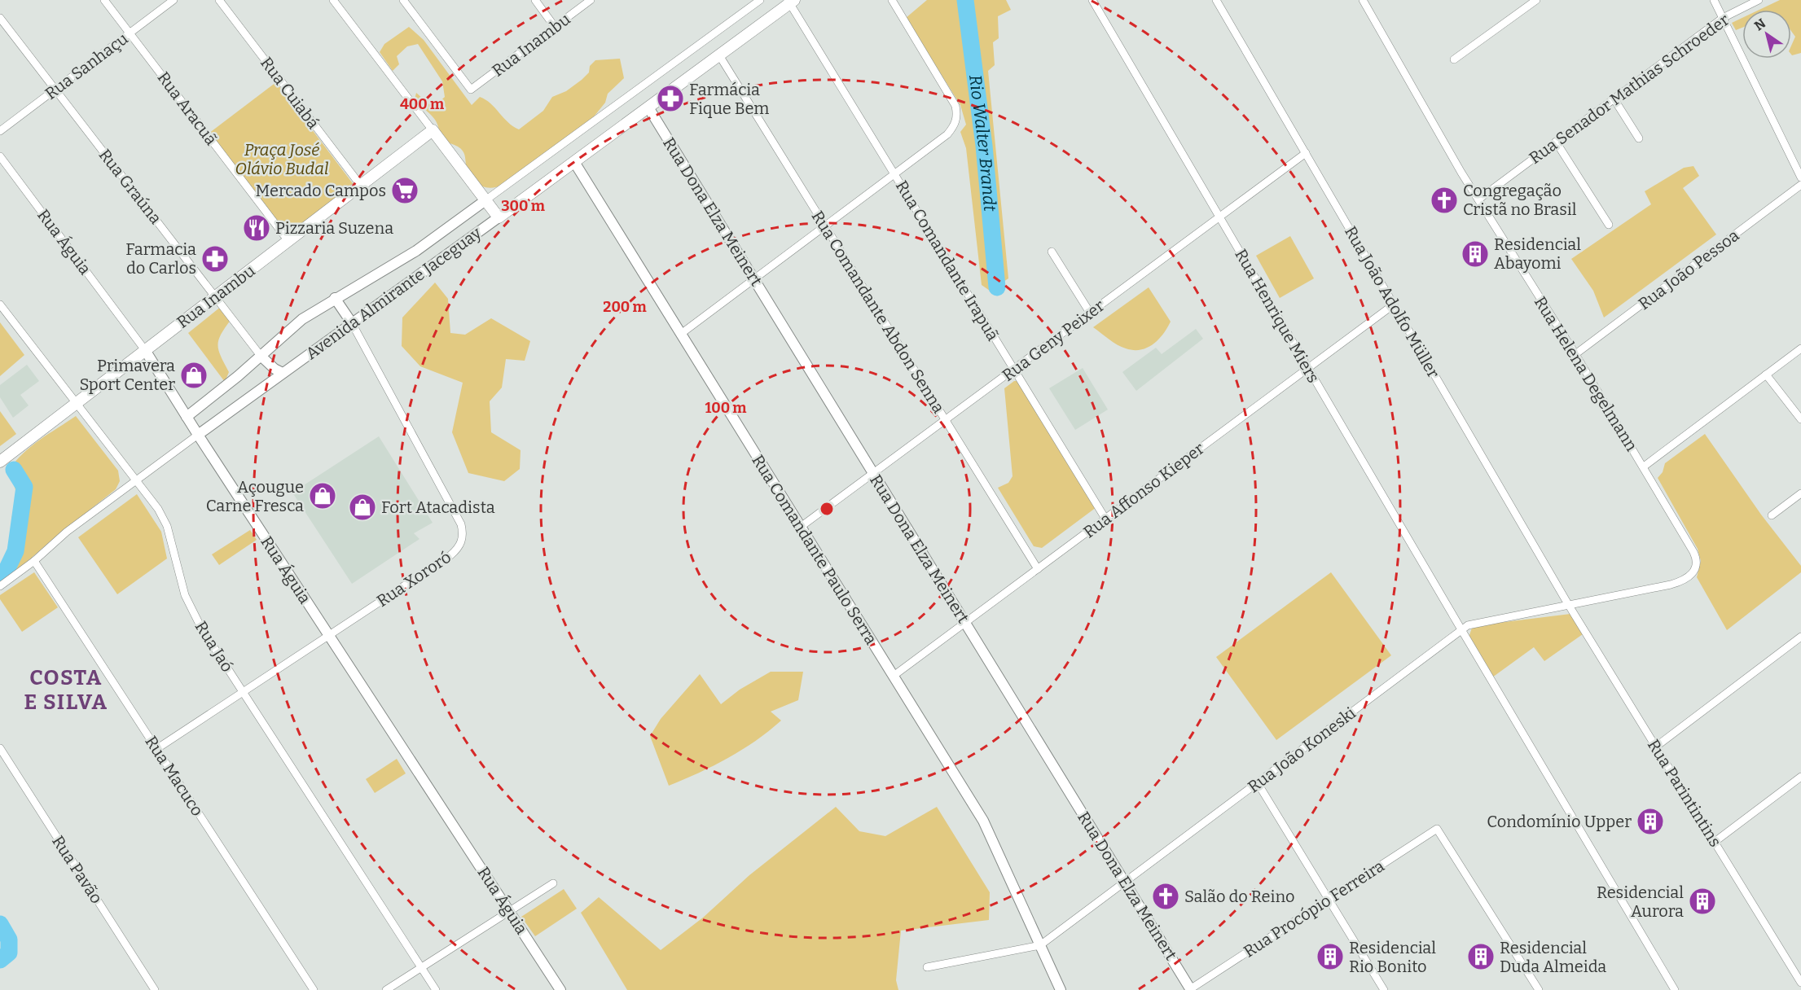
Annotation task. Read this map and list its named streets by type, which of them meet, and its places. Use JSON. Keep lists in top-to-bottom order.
{
  "streets": {
    "main road": ["Rua Inambu", "Avenida Almirante Jaceguay"],
    "street": [
      "Rua Sanhaçu",
      "Rua Senador Mathias Schroeder",
      "Rua Cuiabá",
      "Rua Aracuã",
      "Rua Graúna",
      "Rua Dona Elza Meinert",
      "Rua Águia",
      "Rua Comandante Irapuã",
      "Rua João Pessoa",
      "Rua João Adolfo Müller",
      "Rua Comandante Abdon Senna",
      "Rua Henrique Miers",
      "Rua Geny Peixer",
      "Rua Helena Degelmann",
      "Rua Affonso Kieper",
      "Rua Comandante Paulo Serra",
      "Rua Xororó",
      "Rua Jaó",
      "Rua João Koneski",
      "Rua Macuco",
      "Rua Parintintins",
      "Rua Pavão",
      "Rua Procópio Ferreira"
    ]
  },
  "crossings": [
    ["Rua Inambu", "Rua Cuiabá"],
    ["Rua Inambu", "Rua Aracuã"],
    ["Rua Inambu", "Rua Graúna"],
    ["Rua Inambu", "Rua Águia"],
    ["Rua Inambu", "Rua Jaó"],
    ["Rua Sanhaçu", "Rua Aracuã"],
    ["Rua Sanhaçu", "Rua Graúna"],
    ["Rua Senador Mathias Schroeder", "Rua Helena Degelmann"],
    ["Rua Graúna", "Avenida Almirante Jaceguay"],
    ["Rua Dona Elza Meinert", "Avenida Almirante Jaceguay"],
    ["Rua Dona Elza Meinert", "Rua Geny Peixer"],
    ["Rua Dona Elza Meinert", "Rua Affonso Kieper"],
    ["Rua Dona Elza Meinert", "Rua João Koneski"],
    ["Rua Dona Elza Meinert", "Rua Procópio Ferreira"],
    ["Rua Águia", "Avenida Almirante Jaceguay"],
    ["Rua Águia", "Rua Xororó"],
    ["Rua Comandante Irapuã", "Avenida Almirante Jaceguay"],
    ["Rua Comandante Irapuã", "Rua Geny Peixer"],
    ["Rua Comandante Irapuã", "Rua Affonso Kieper"],
    ["Rua João Pessoa", "Rua Helena Degelmann"],
    ["Avenida Almirante Jaceguay", "Rua Comandante Abdon Senna"],
    ["Avenida Almirante Jaceguay", "Rua Comandante Paulo Serra"],
    ["Avenida Almirante Jaceguay", "Rua Xororó"],
    ["Avenida Almirante Jaceguay", "Rua Jaó"],
    ["Avenida Almirante Jaceguay", "Rua Macuco"],
    ["Rua João Adolfo Müller", "Rua Geny Peixer"],
    ["Rua João Adolfo Müller", "Rua Affonso Kieper"],
    ["Rua João Adolfo Müller", "Rua João Koneski"],
    ["Rua João Adolfo Müller", "Rua Parintintins"],
    ["Rua Comandante Abdon Senna", "Rua Geny Peixer"],
    ["Rua Comandante Abdon Senna", "Rua Affonso Kieper"],
    ["Rua Henrique Miers", "Rua Geny Peixer"],
    ["Rua Henrique Miers", "Rua Affonso Kieper"],
    ["Rua Henrique Miers", "Rua João Koneski"],
    ["Rua Geny Peixer", "Rua Comandante Paulo Serra"],
    ["Rua Helena Degelmann", "Rua João Koneski"],
    ["Rua Affonso Kieper", "Rua Comandante Paulo Serra"],
    ["Rua Comandante Paulo Serra", "Rua João Koneski"],
    ["Rua Xororó", "Rua Jaó"],
    ["Rua Xororó", "Rua Macuco"],
    ["Rua João Koneski", "Rua Parintintins"]
  ],
  "districts": ["COSTA E SILVA"],
  "water": ["Rio Walter Brandt"],
  "parks": ["Praça José Olávio Budal"],
  "places": {
    "pharmacy": ["Farmácia Fique Bem", "Farmacia do Carlos"],
    "supermarket": ["Mercado Campos"],
    "church": ["Congregação Cristã no Brasil", "Salão do Reino"],
    "restaurant": ["Pizzaria Suzena"],
    "building": [
      "Residencial Abayomi",
      "Condomínio Upper",
      "Residencial Aurora",
      "Residencial Rio Bonito",
      "Residencial Duda Almeida"
    ],
    "shop": ["Primavera Sport Center", "Açougue Carne Fresca", "Fort Atacadista"]
  },
  "north": "top left",
  "rings": [
    "400 m",
    "300 m",
    "200 m",
    "100 m"
  ]
}
